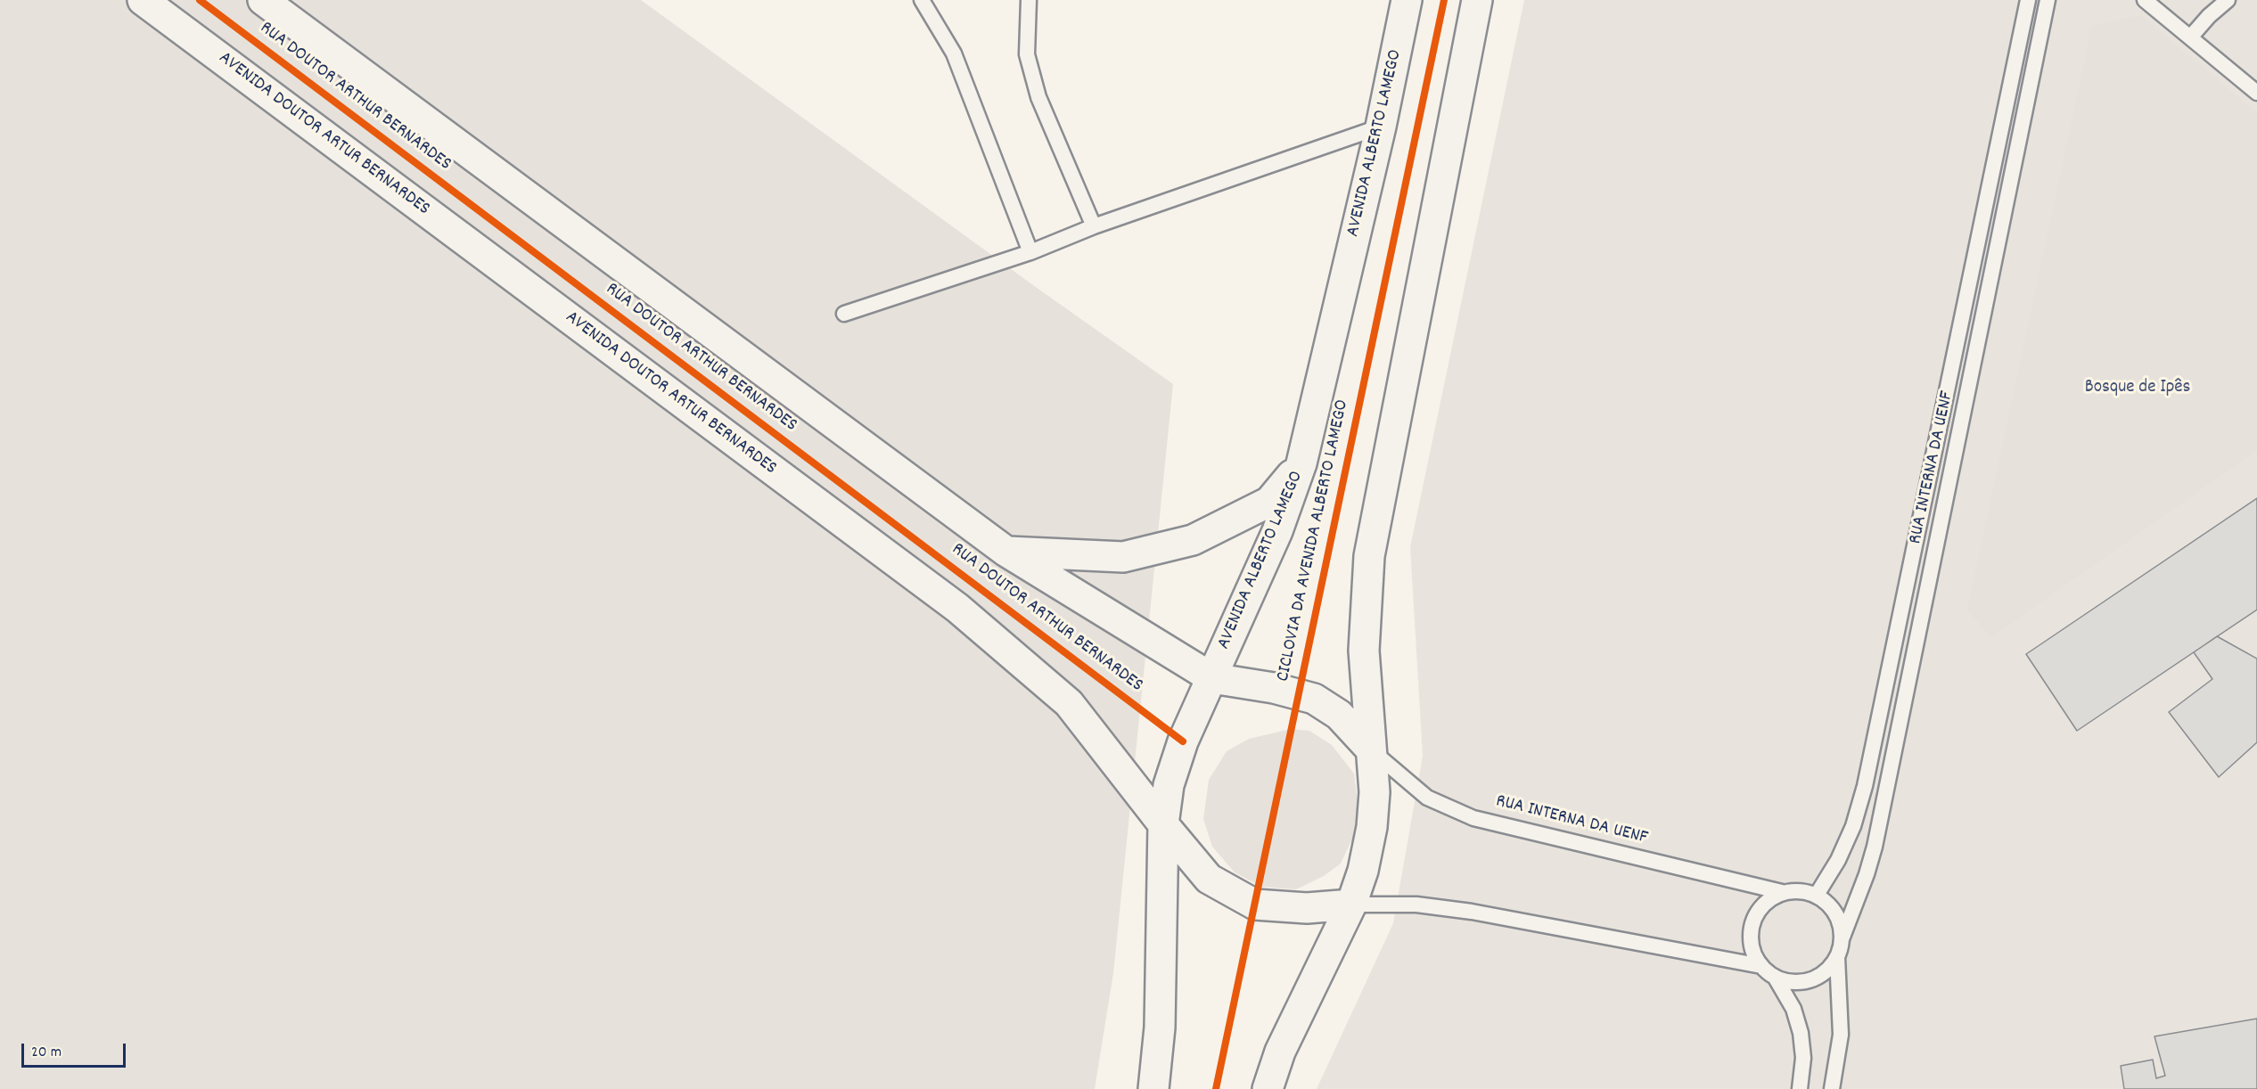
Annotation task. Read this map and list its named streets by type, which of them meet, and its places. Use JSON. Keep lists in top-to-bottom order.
{
  "streets": {
    "main road": ["AVENIDA DOUTOR ARTUR BERNARDES", "AVENIDA ALBERTO LAMEGO"],
    "lane": ["RUA INTERNA DA UENF"],
    "cycle path": ["RUA DOUTOR ARTHUR BERNARDES", "CICLOVIA DA AVENIDA ALBERTO LAMEGO"]
  },
  "crossings": [
    ["AVENIDA DOUTOR ARTUR BERNARDES", "AVENIDA ALBERTO LAMEGO"]
  ],
  "parks": ["Bosque de Ipês"],
  "scale_bar": "20 m"
}
